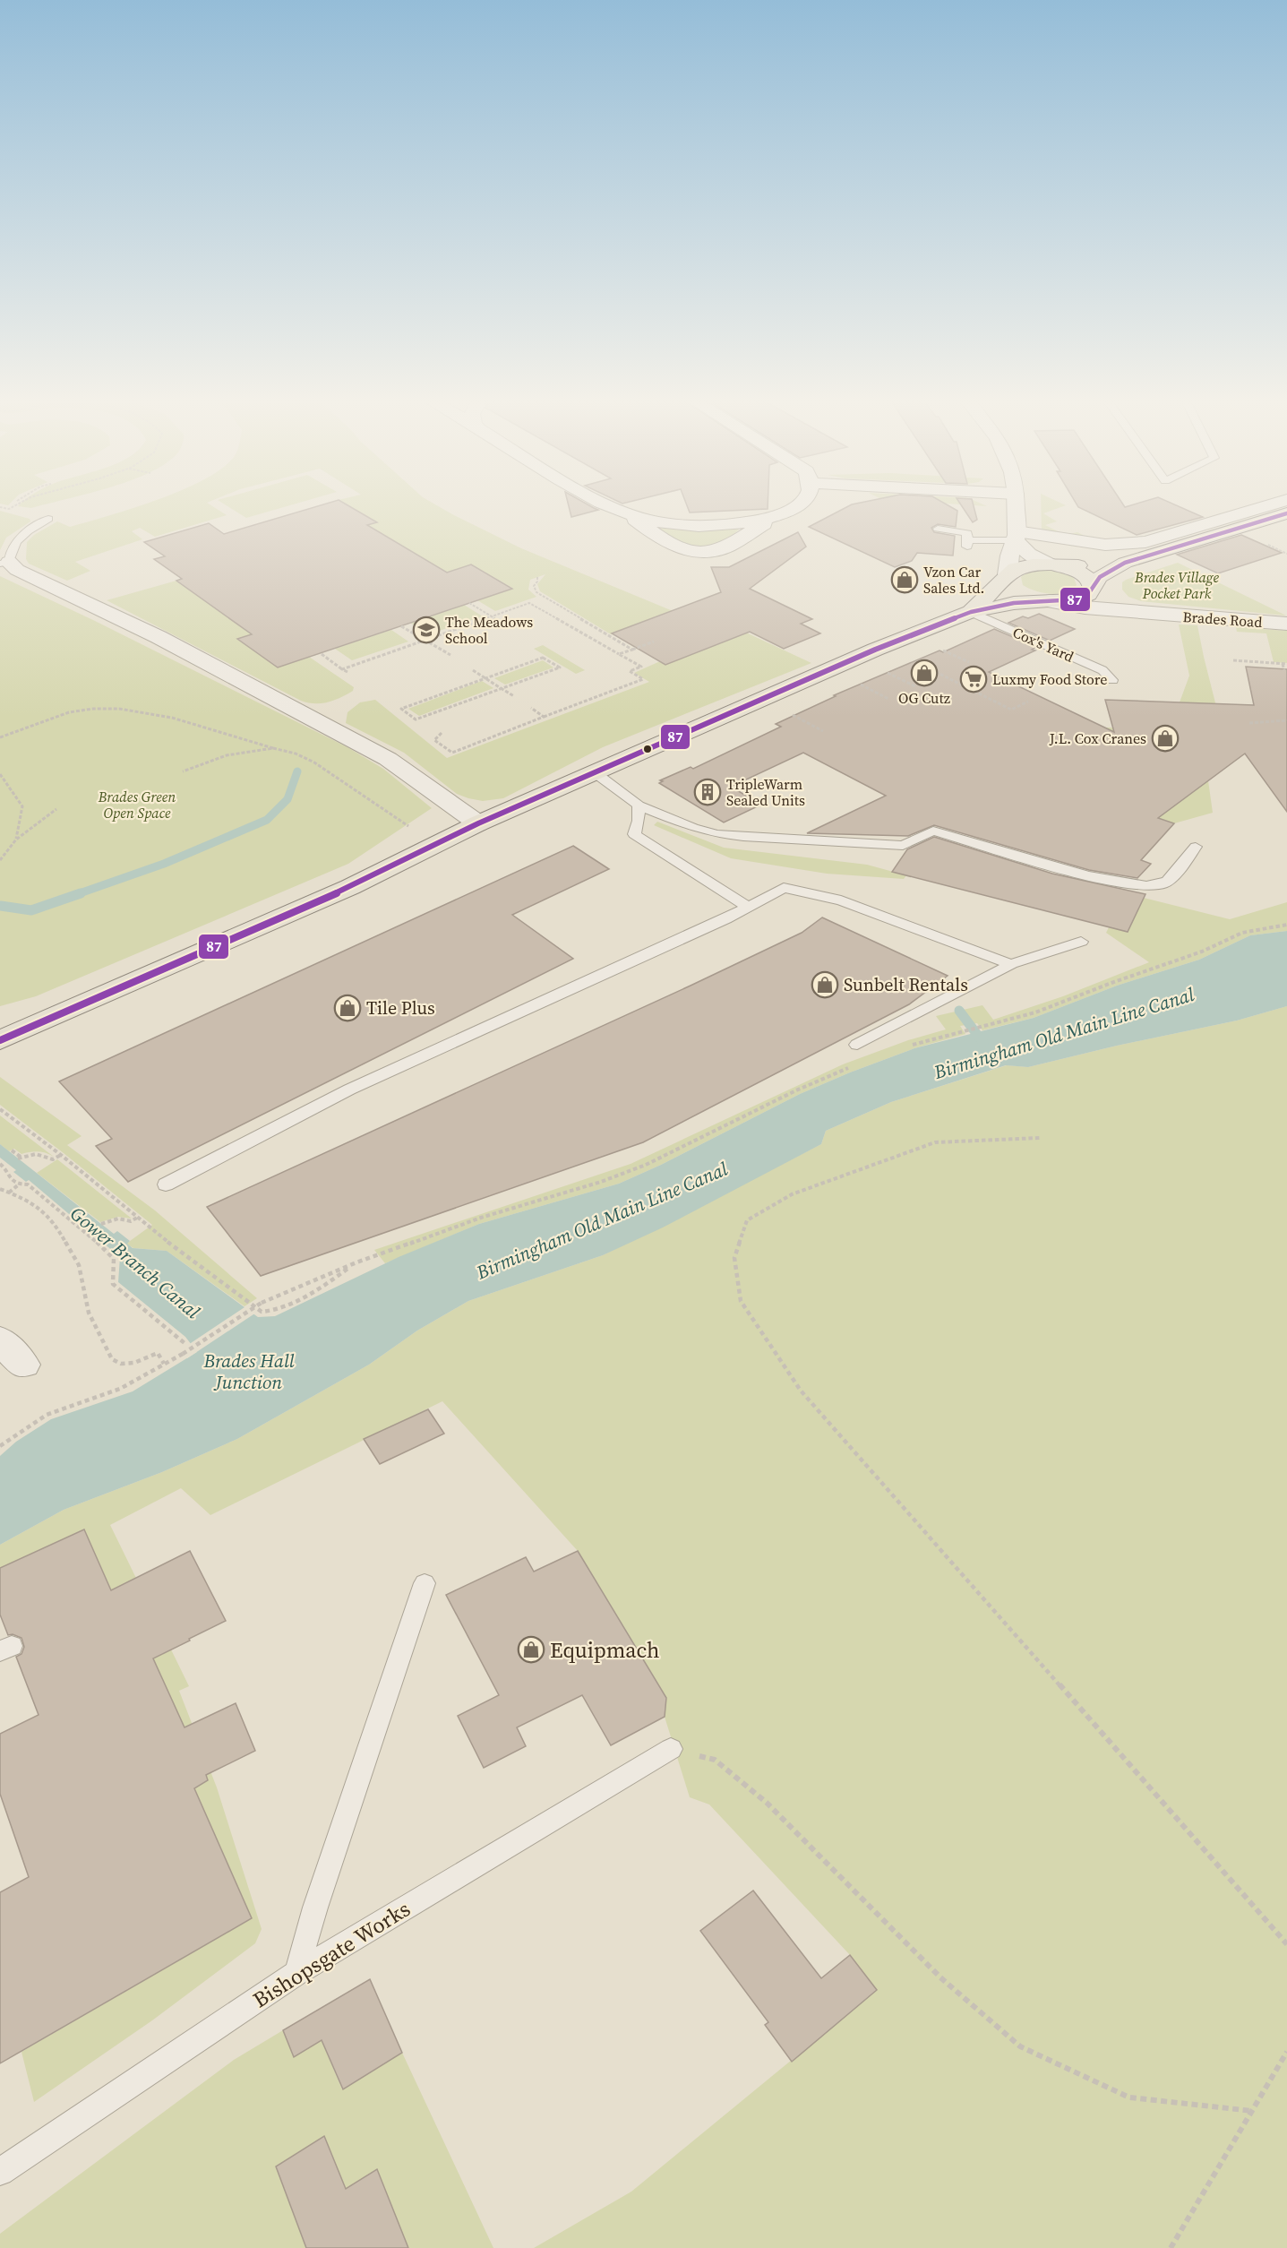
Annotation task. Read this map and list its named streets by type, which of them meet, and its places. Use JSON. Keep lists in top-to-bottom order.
{
  "streets": {
    "street": ["Brades Road"],
    "lane": ["Cox's Yard", "Bishopsgate Works"]
  },
  "water": ["Birmingham Old Main Line Canal", "Gower Branch Canal", "Brades Hall Junction"],
  "parks": ["Brades Village Pocket Park", "Brades Green Open Space"],
  "places": {
    "shop": [
      "Vzon Car Sales Ltd.",
      "OG Cutz",
      "J.L. Cox Cranes",
      "Sunbelt Rentals",
      "Tile Plus",
      "Equipmach"
    ],
    "school or university": ["The Meadows School"],
    "supermarket": ["Luxmy Food Store"],
    "building": ["TripleWarm Sealed Units"]
  },
  "lines": ["transit line 87"]
}
